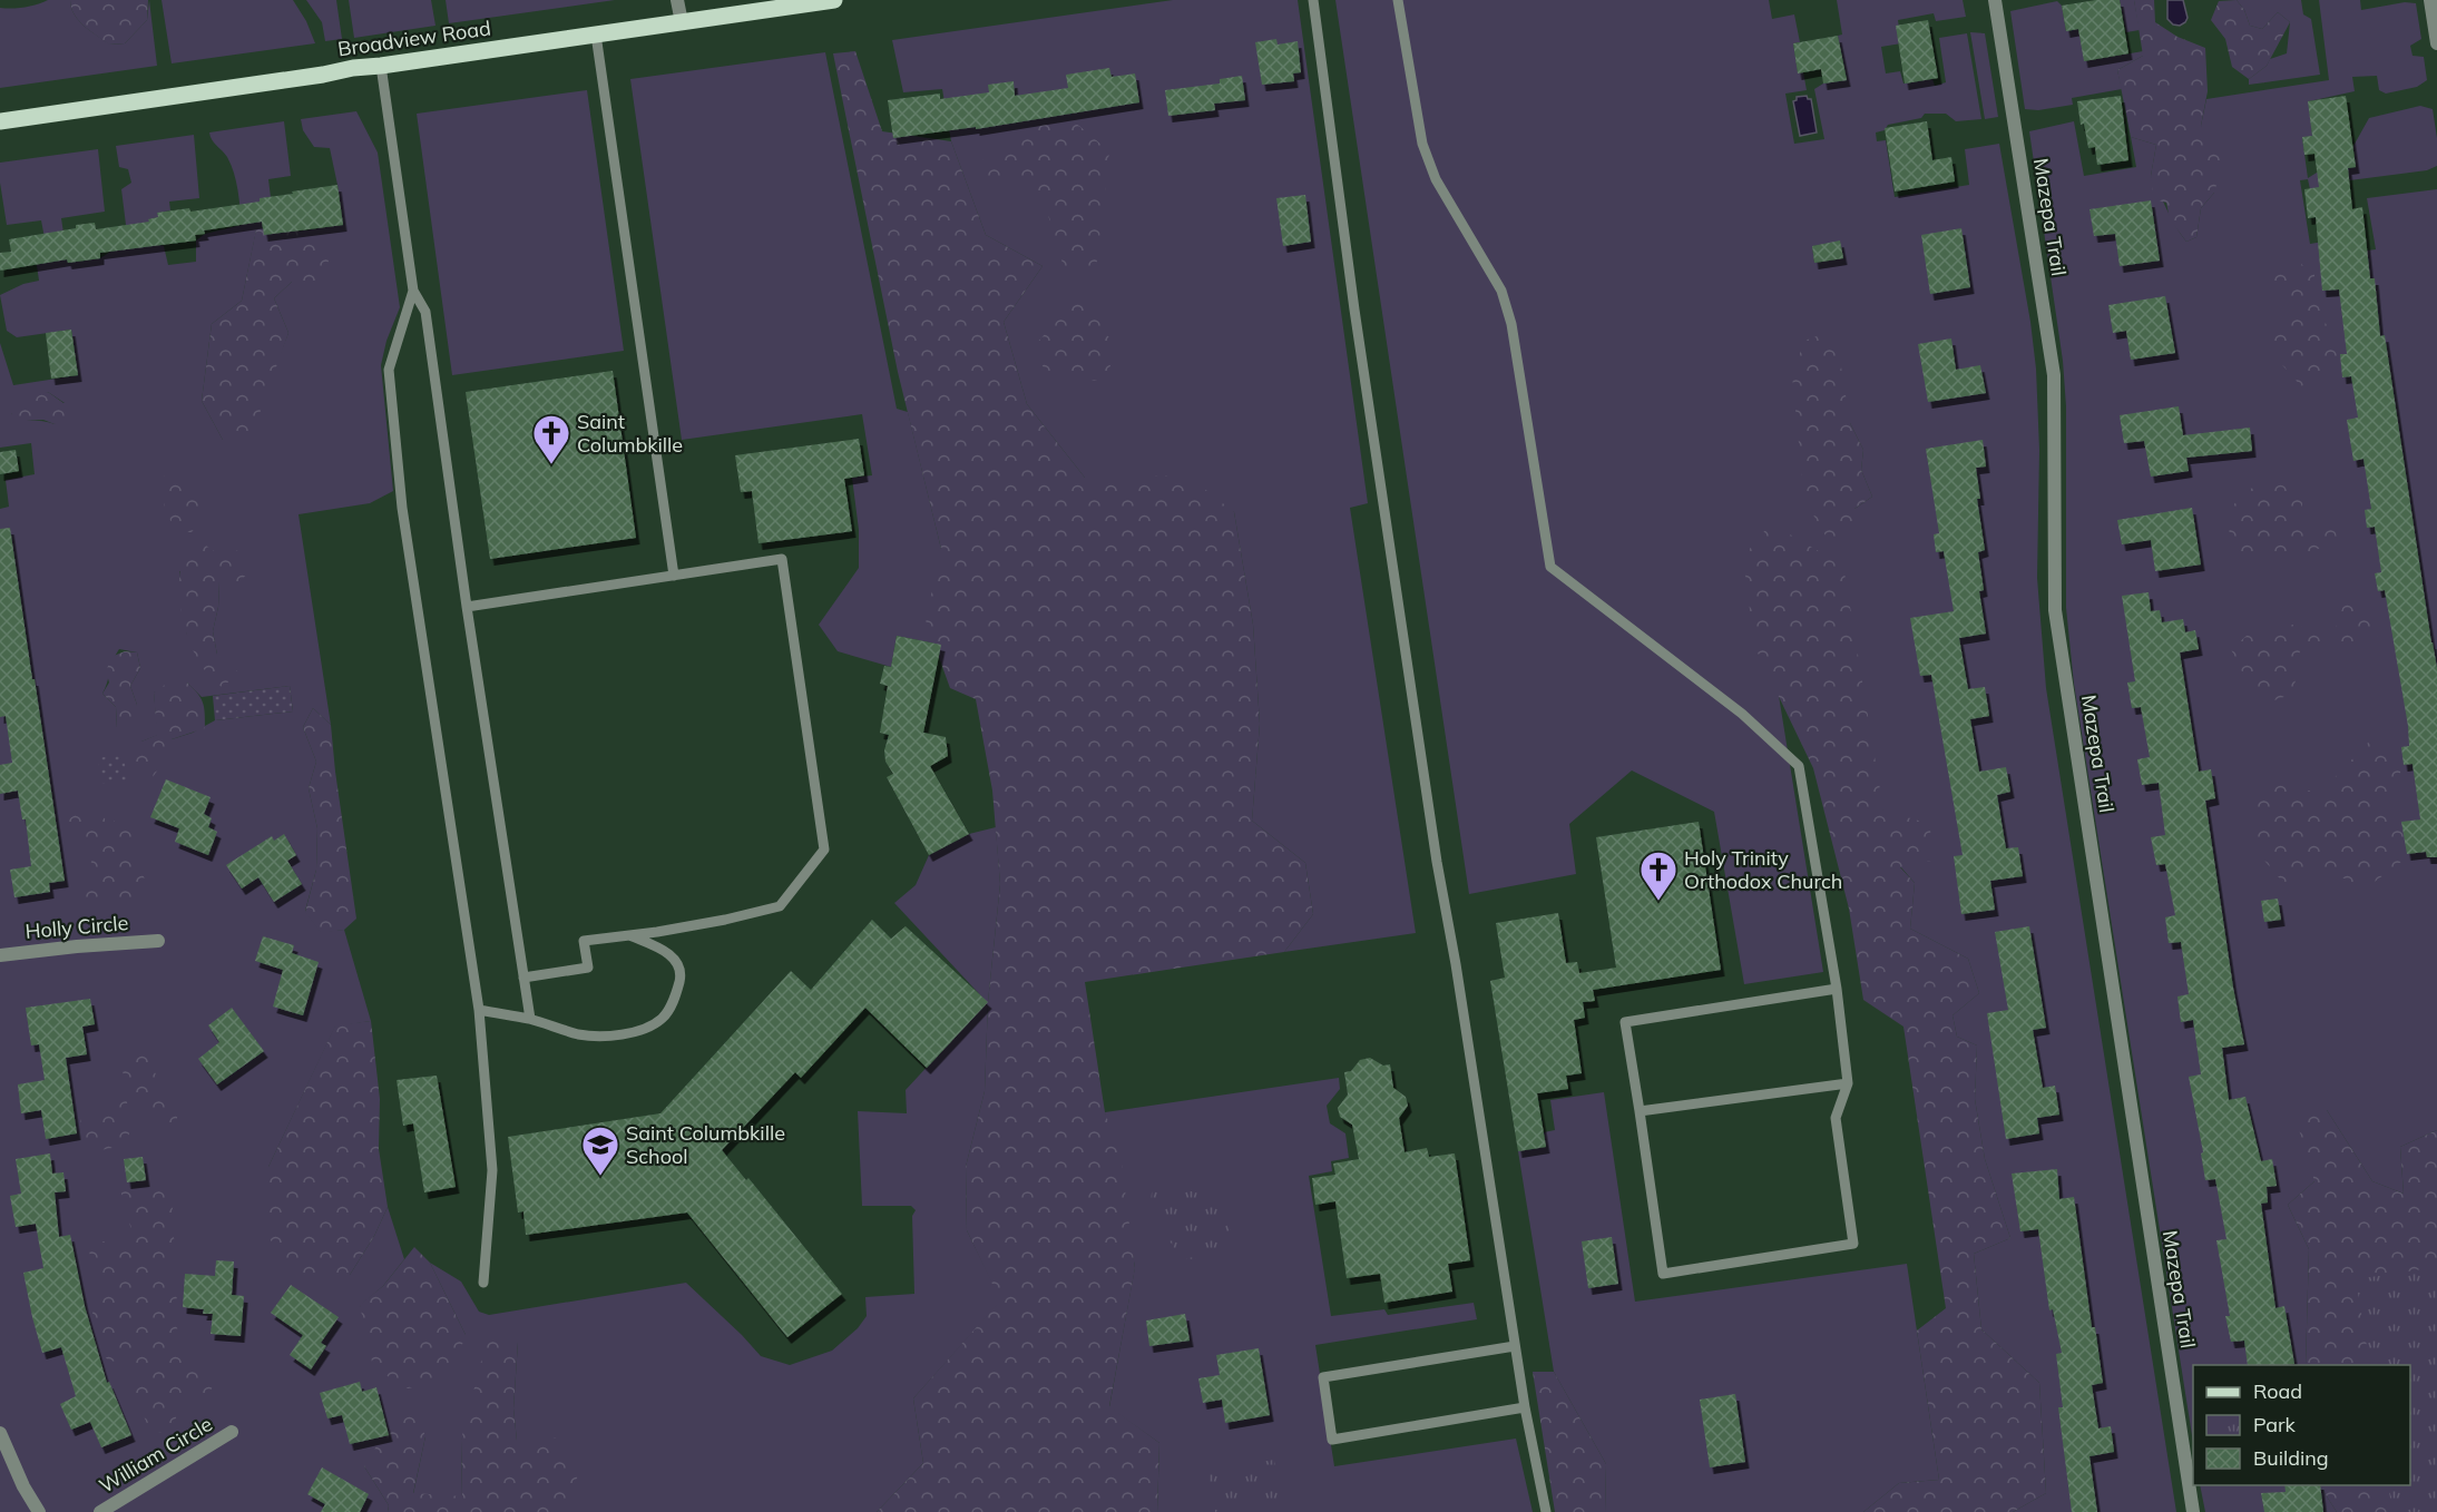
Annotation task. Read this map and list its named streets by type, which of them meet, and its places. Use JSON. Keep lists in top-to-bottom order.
{
  "streets": {
    "main road": ["Broadview Road"],
    "street": ["Mazepa Trail", "Holly Circle", "William Circle"]
  },
  "places": {
    "church": ["Saint Columbkille", "Holy Trinity Orthodox Church"],
    "school or university": ["Saint Columbkille School"]
  },
  "legend": ["Road", "Park", "Building"]
}
